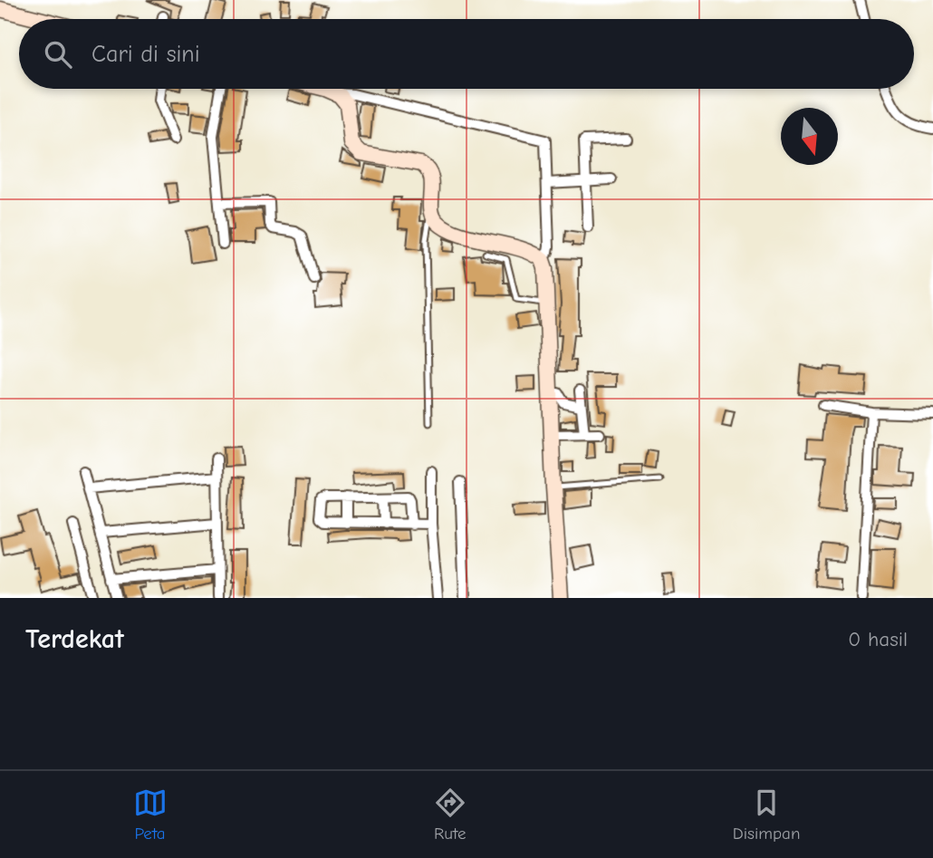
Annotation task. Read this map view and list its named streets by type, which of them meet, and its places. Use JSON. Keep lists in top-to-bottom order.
{
  "north": "bottom",
  "page": {
    "search": "Cari di sini",
    "heading": ["Terdekat", "0 hasil"],
    "nav": ["Peta", "Rute", "Disimpan"]
  }
}
